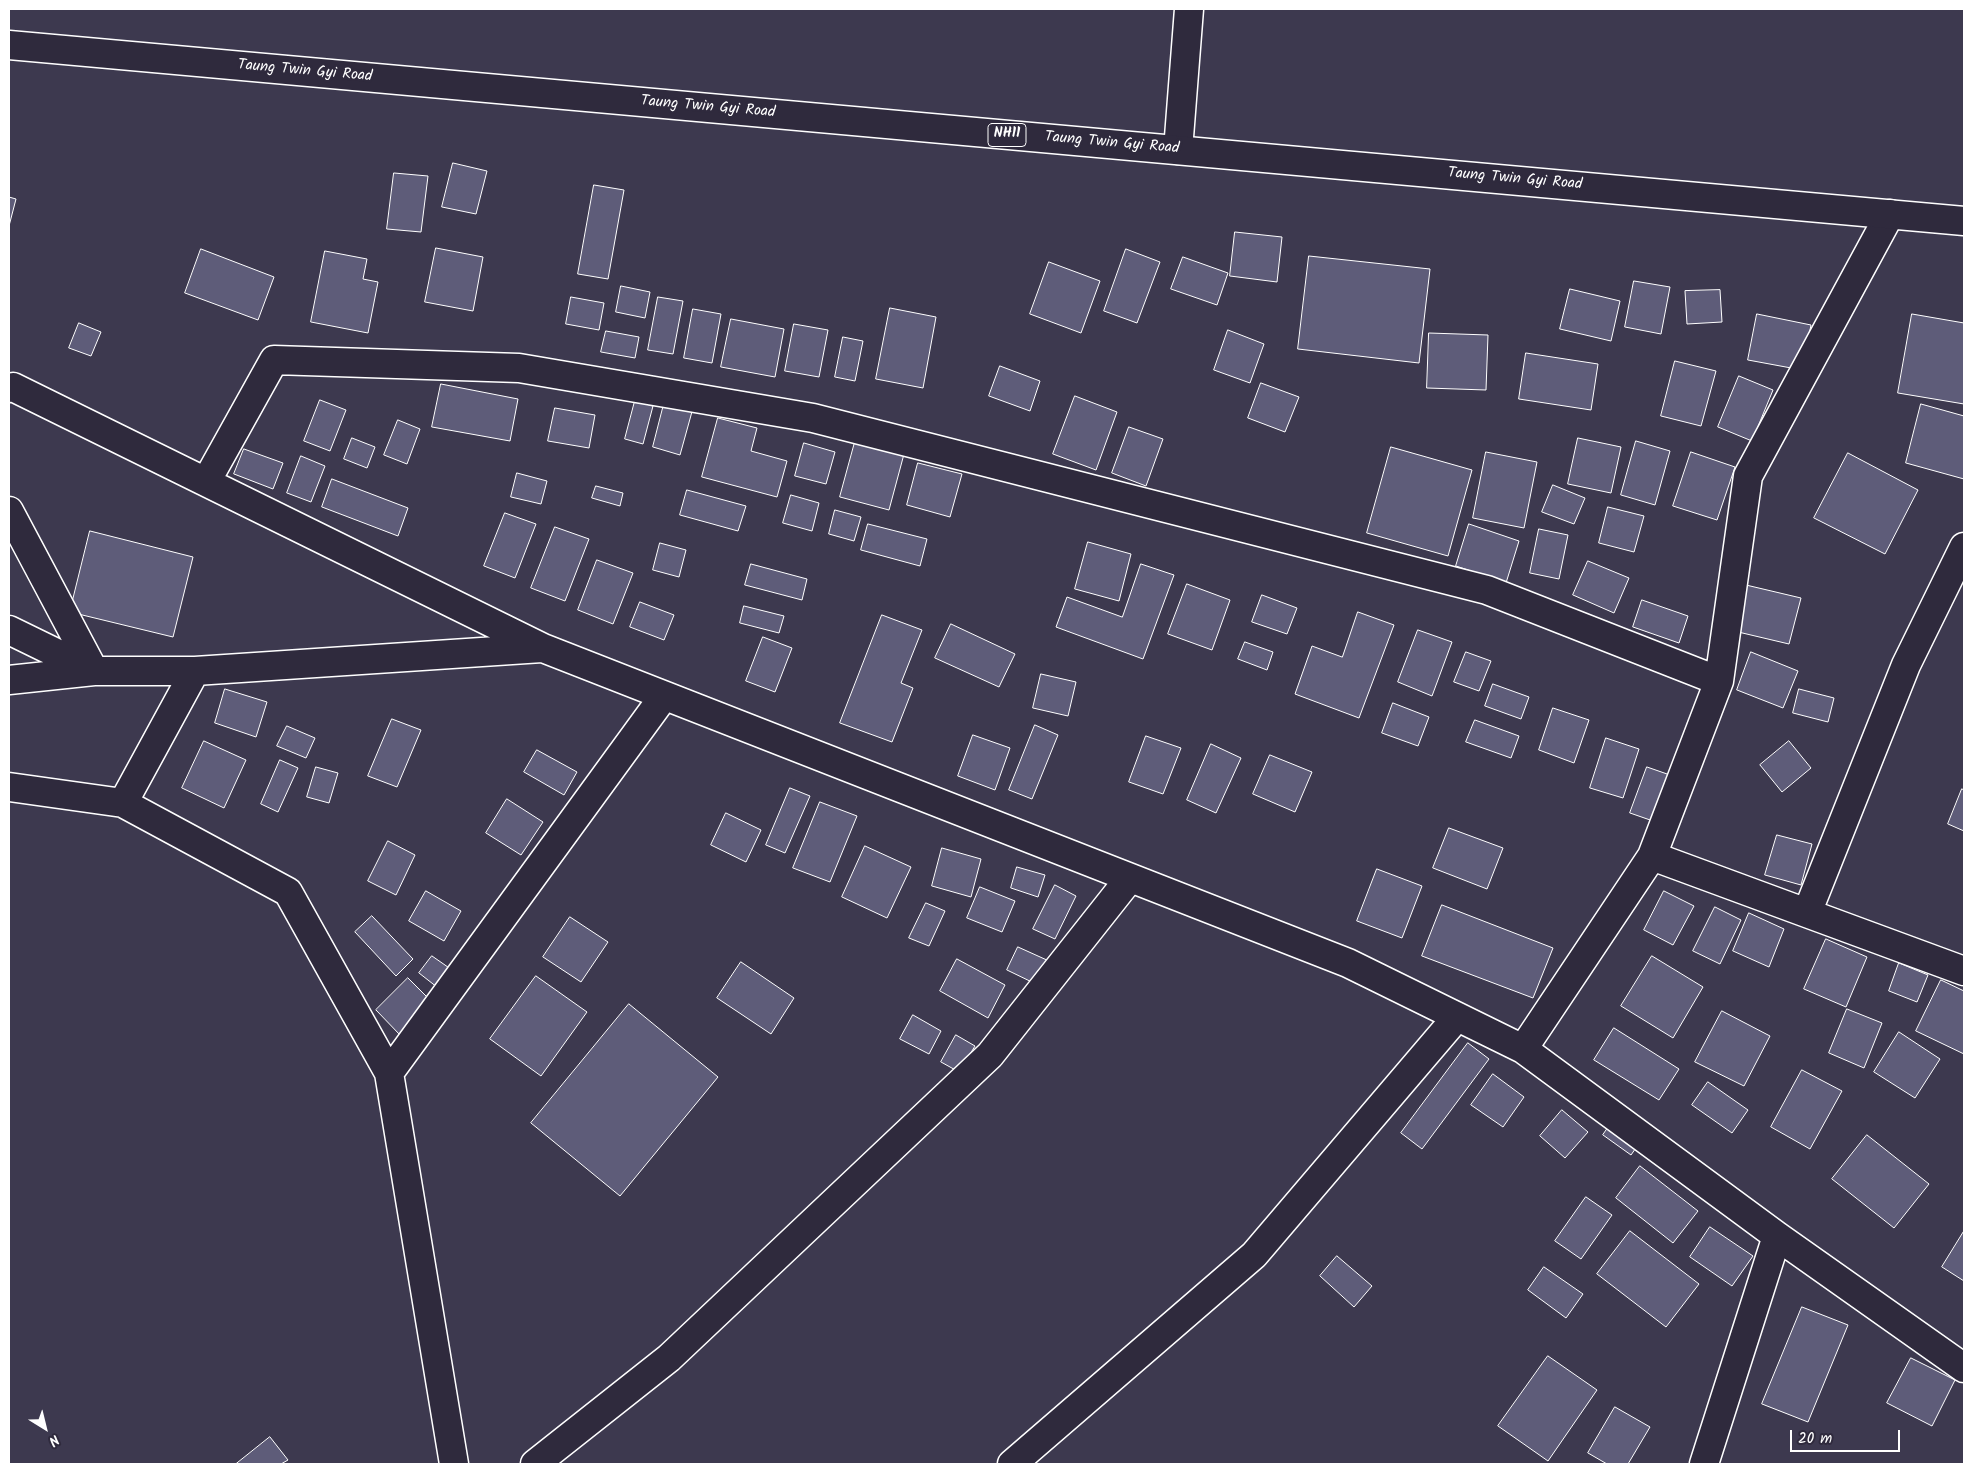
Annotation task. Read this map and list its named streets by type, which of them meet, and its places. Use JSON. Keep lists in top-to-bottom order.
{
  "streets": {
    "main road": ["Taung Twin Gyi Road", "NH11"]
  },
  "scale_bar": "20 m",
  "north": "bottom right"
}
